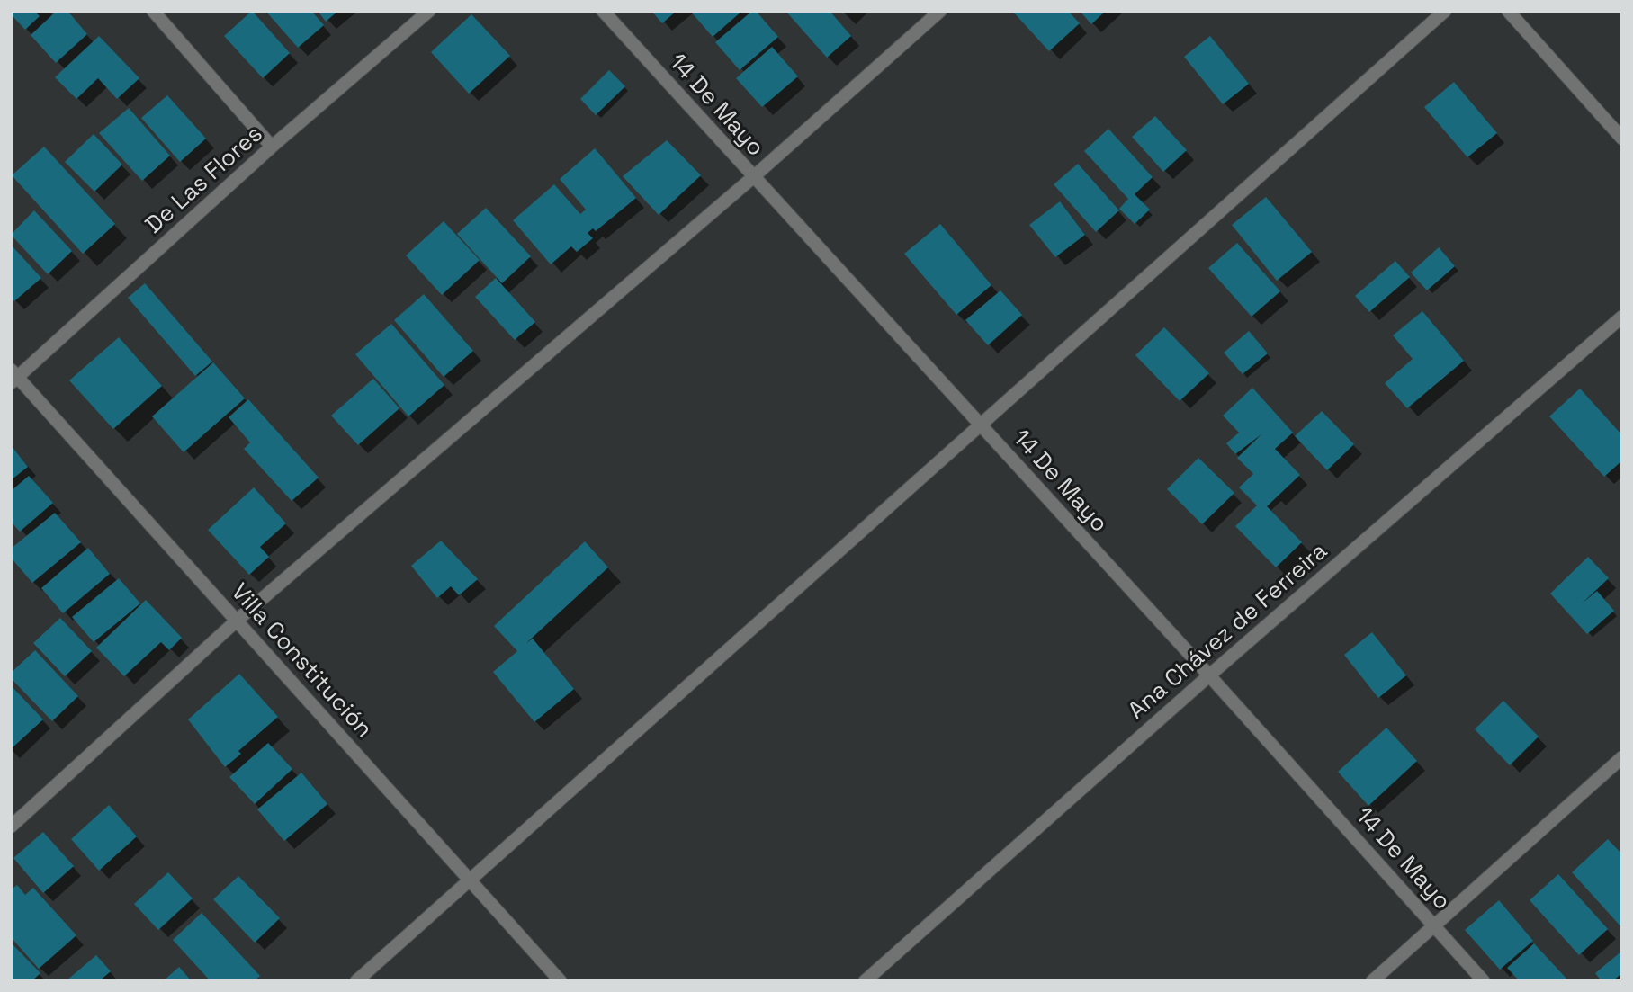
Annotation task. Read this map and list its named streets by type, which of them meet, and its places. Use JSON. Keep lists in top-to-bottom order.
{
  "streets": {
    "street": [
      "14 De Mayo",
      "De Las Flores",
      "Ana Chávez de Ferreira",
      "Villa Constitución"
    ]
  },
  "crossings": [
    ["14 De Mayo", "Ana Chávez de Ferreira"],
    ["De Las Flores", "Villa Constitución"]
  ]
}
